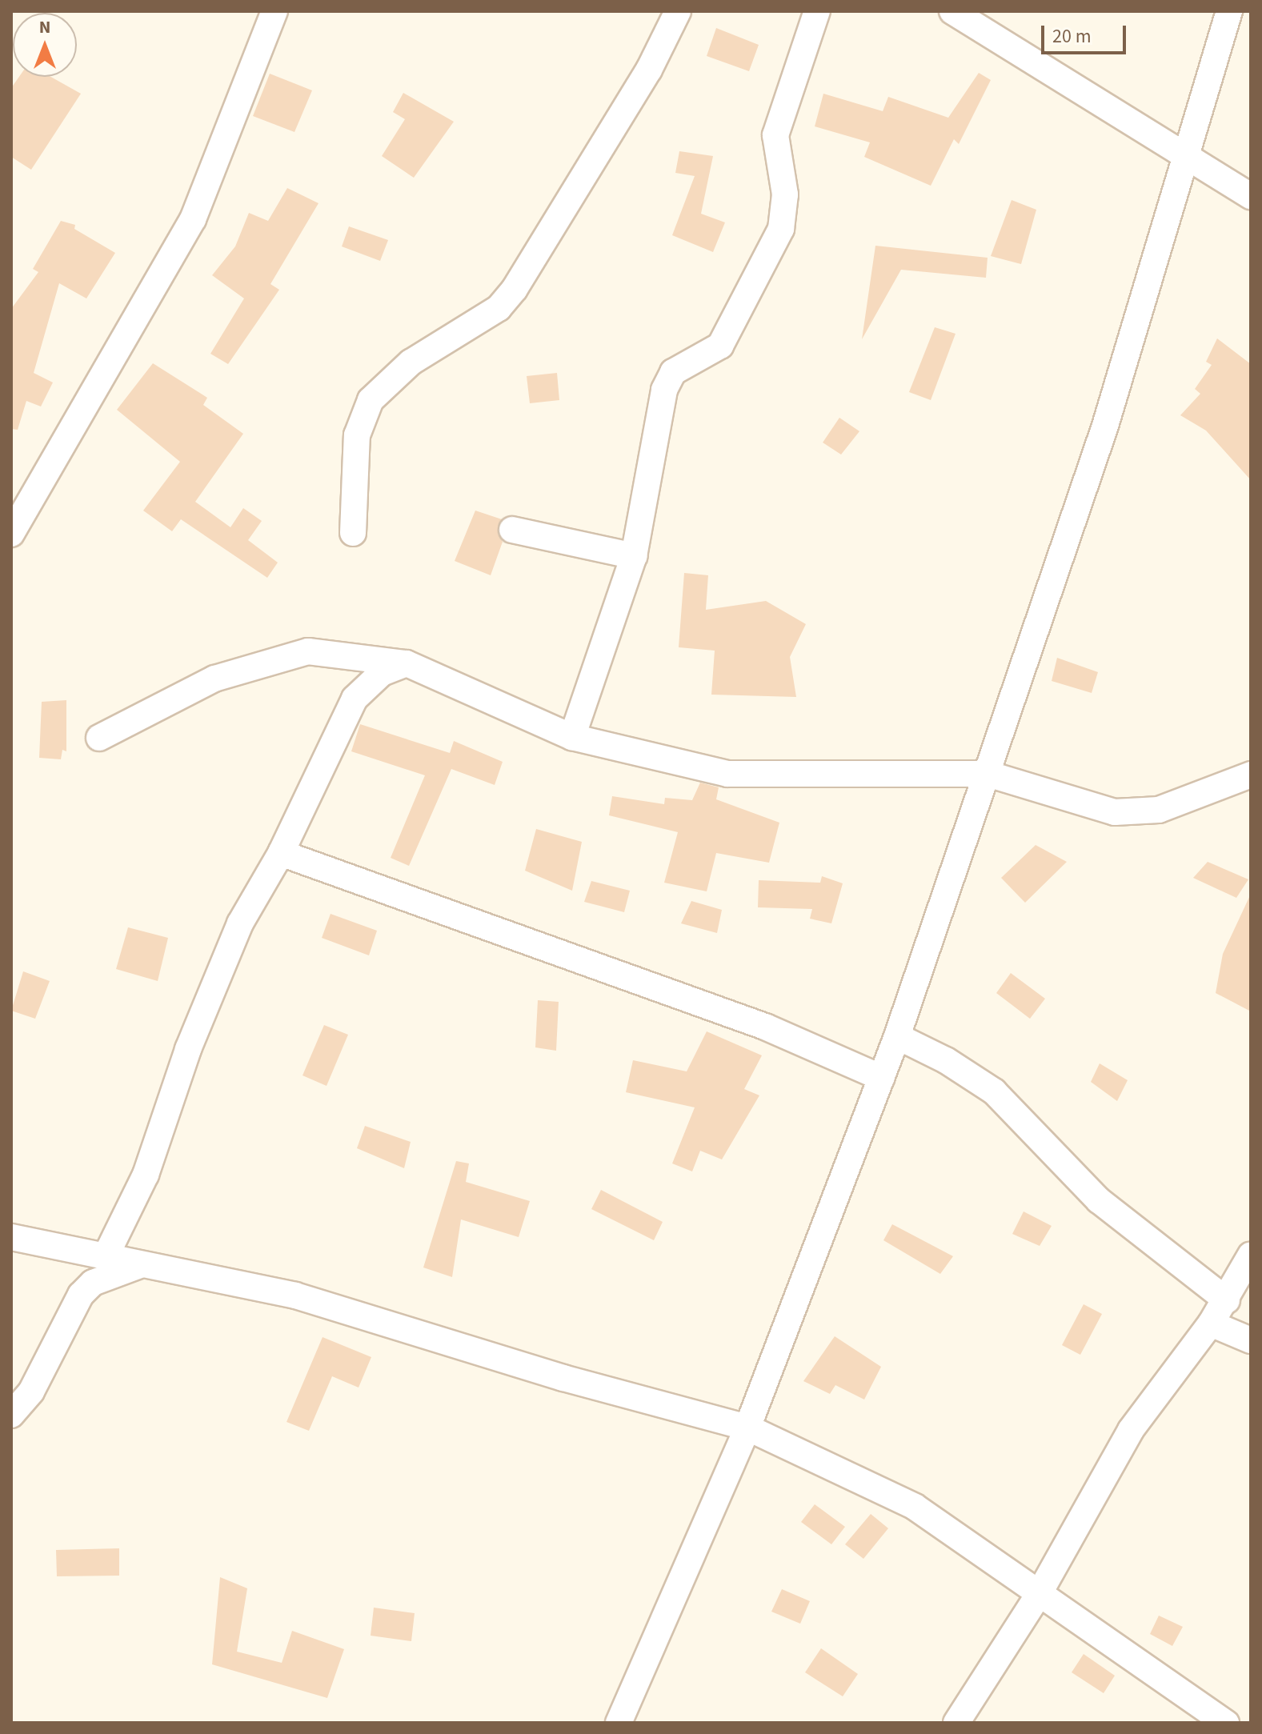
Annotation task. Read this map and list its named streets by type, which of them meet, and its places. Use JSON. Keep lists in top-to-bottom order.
{
  "scale_bar": "20 m",
  "north": "top"
}
